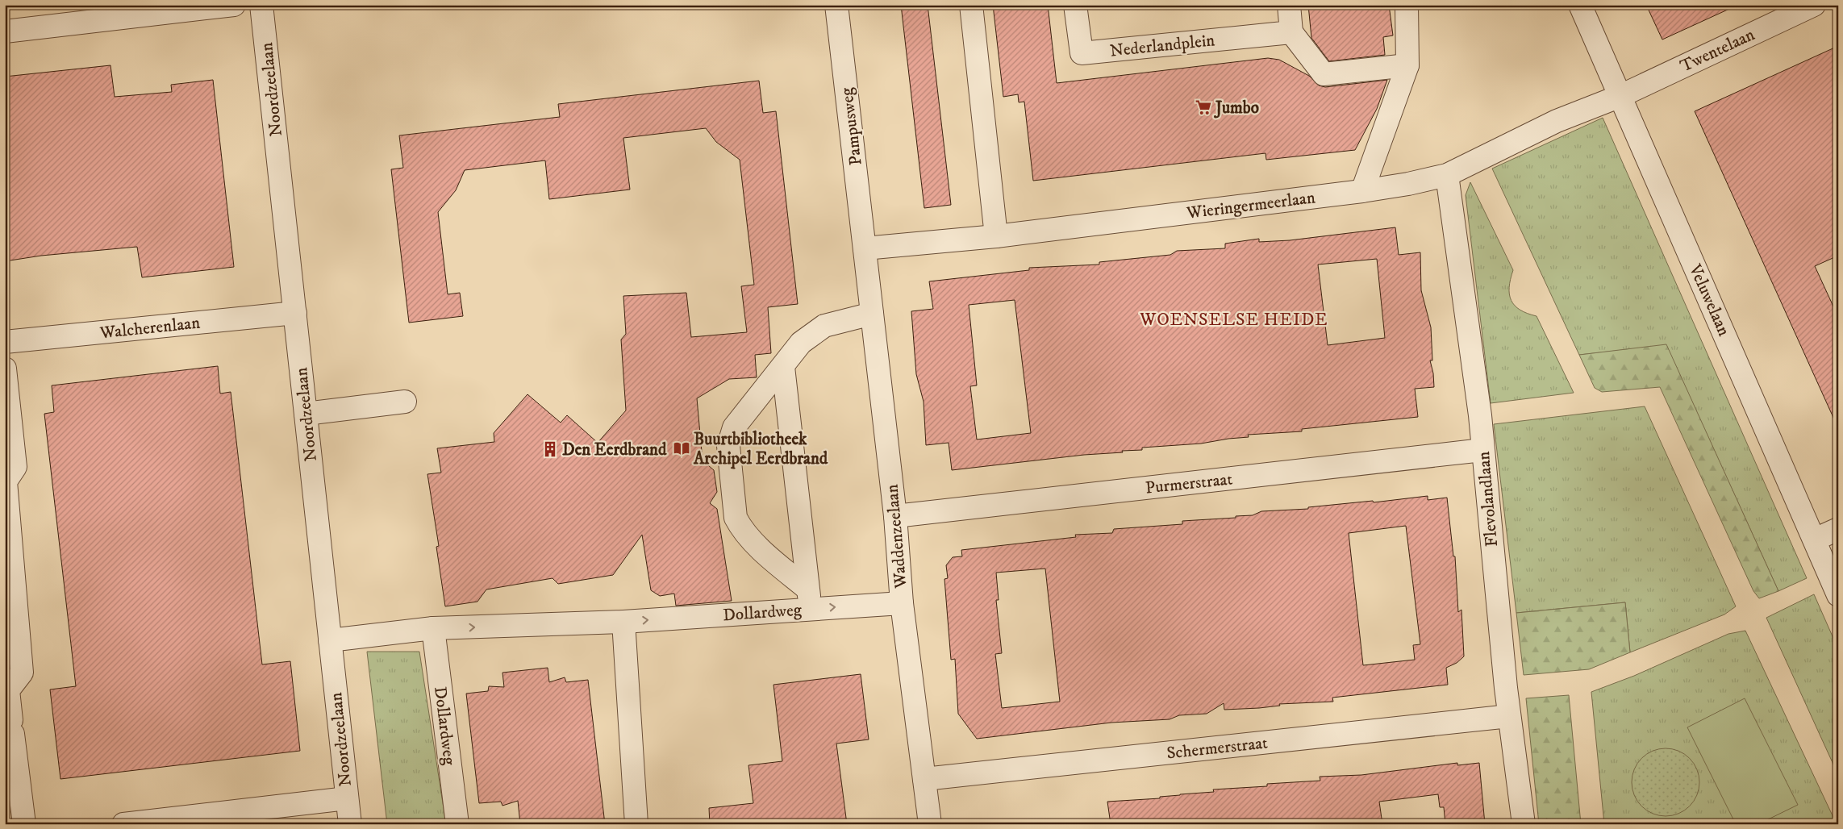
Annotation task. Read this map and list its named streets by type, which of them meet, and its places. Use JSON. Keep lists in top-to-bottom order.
{
  "streets": {
    "street": [
      "Nederlandplein",
      "Twentelaan",
      "Noordzeelaan",
      "Pampusweg",
      "Wieringermeerlaan",
      "Veluwelaan",
      "Walcherenlaan",
      "Purmerstraat",
      "Flevolandlaan",
      "Waddenzeelaan",
      "Dollardweg",
      "Schermerstraat"
    ]
  },
  "crossings": [
    ["Twentelaan", "Wieringermeerlaan"],
    ["Twentelaan", "Veluwelaan"],
    ["Noordzeelaan", "Walcherenlaan"],
    ["Noordzeelaan", "Dollardweg"],
    ["Pampusweg", "Wieringermeerlaan"],
    ["Pampusweg", "Waddenzeelaan"],
    ["Wieringermeerlaan", "Veluwelaan"],
    ["Wieringermeerlaan", "Flevolandlaan"],
    ["Wieringermeerlaan", "Waddenzeelaan"],
    ["Purmerstraat", "Flevolandlaan"],
    ["Purmerstraat", "Waddenzeelaan"],
    ["Flevolandlaan", "Schermerstraat"],
    ["Waddenzeelaan", "Dollardweg"],
    ["Waddenzeelaan", "Schermerstraat"]
  ],
  "one_way": ["Dollardweg"],
  "districts": ["WOENSELSE HEIDE"],
  "places": {
    "supermarket": ["Jumbo"],
    "library": ["Buurtbibliotheek Archipel Eerdbrand"],
    "building": ["Den Eerdbrand"]
  }
}
